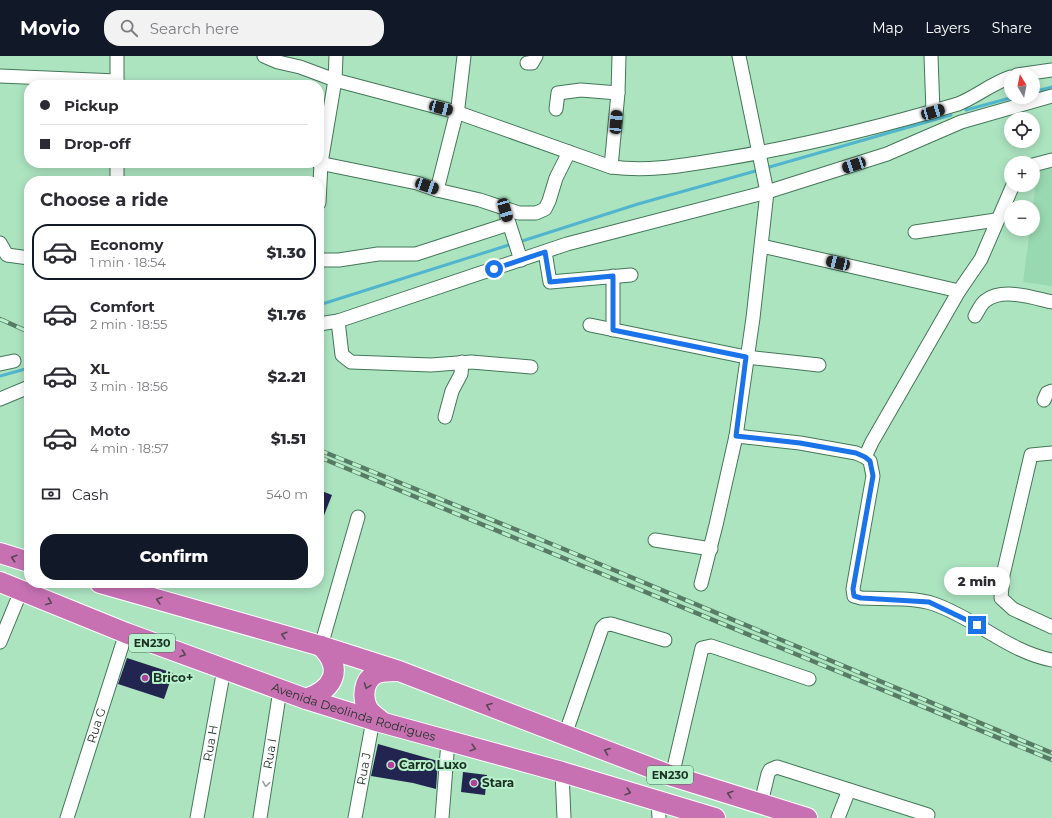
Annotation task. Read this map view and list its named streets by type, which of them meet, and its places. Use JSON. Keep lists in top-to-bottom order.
{
  "streets": {
    "highway": ["EN230", "Avenida Deolinda Rodrigues"],
    "street": [
      "Rua G",
      "Rua H",
      "Rua I",
      "Rua J"
    ]
  },
  "crossings": [
    ["Avenida Deolinda Rodrigues", "Rua G"],
    ["Avenida Deolinda Rodrigues", "Rua H"],
    ["Avenida Deolinda Rodrigues", "Rua I"],
    ["Avenida Deolinda Rodrigues", "Rua J"]
  ],
  "one_way": ["Rua I"],
  "places": ["Brico+", "Carro Luxo", "Stara"],
  "north": "top",
  "page": {
    "header": "Movio",
    "search": "Search here",
    "nav": ["Map", "Layers", "Share"],
    "map_buttons": ["+", "−"],
    "banner": ["Pickup", "Drop-off"],
    "heading": "Choose a ride",
    "list": [
      {
        "name": "Economy",
        "note": "1 min · 18:54",
        "value": "$1.30"
      },
      {
        "name": "Comfort",
        "note": "2 min · 18:55",
        "value": "$1.76"
      },
      {
        "name": "XL",
        "note": "3 min · 18:56",
        "value": "$2.21"
      },
      {
        "name": "Moto",
        "note": "4 min · 18:57",
        "value": "$1.51"
      }
    ],
    "pay": ["Cash", "540 m"],
    "buttons": "Confirm",
    "bubble": "2 min"
  }
}
